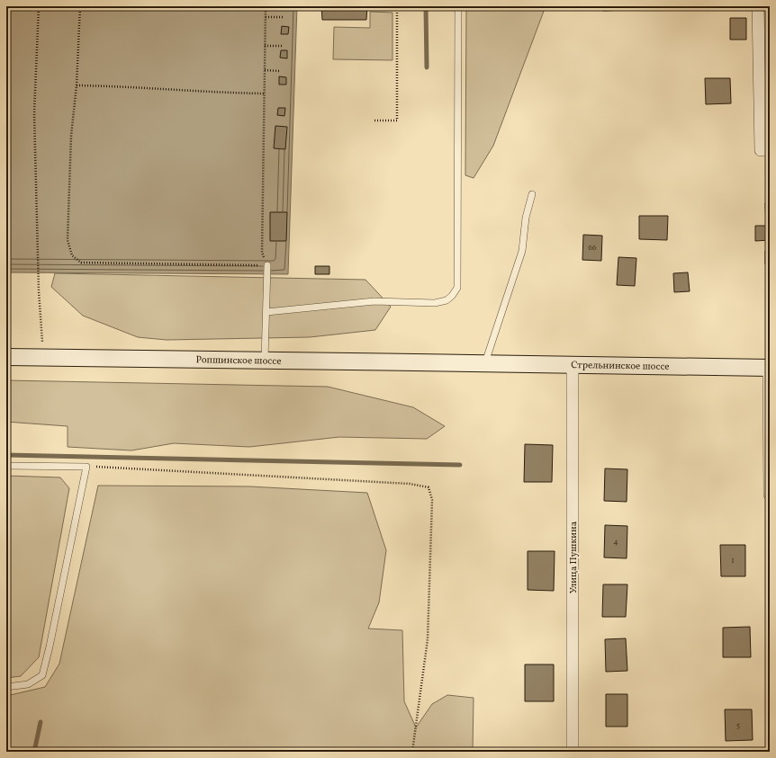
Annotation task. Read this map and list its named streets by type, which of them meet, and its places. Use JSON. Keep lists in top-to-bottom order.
{
  "streets": {
    "main road": ["Ропшинское шоссе", "Стрельнинское шоссе"],
    "street": ["Улица Пушкина"]
  },
  "crossings": [
    ["Ропшинское шоссе", "Стрельнинское шоссе"],
    ["Стрельнинское шоссе", "Улица Пушкина"]
  ],
  "house_numbers": [
    "66",
    "4",
    "1",
    "5"
  ]
}
